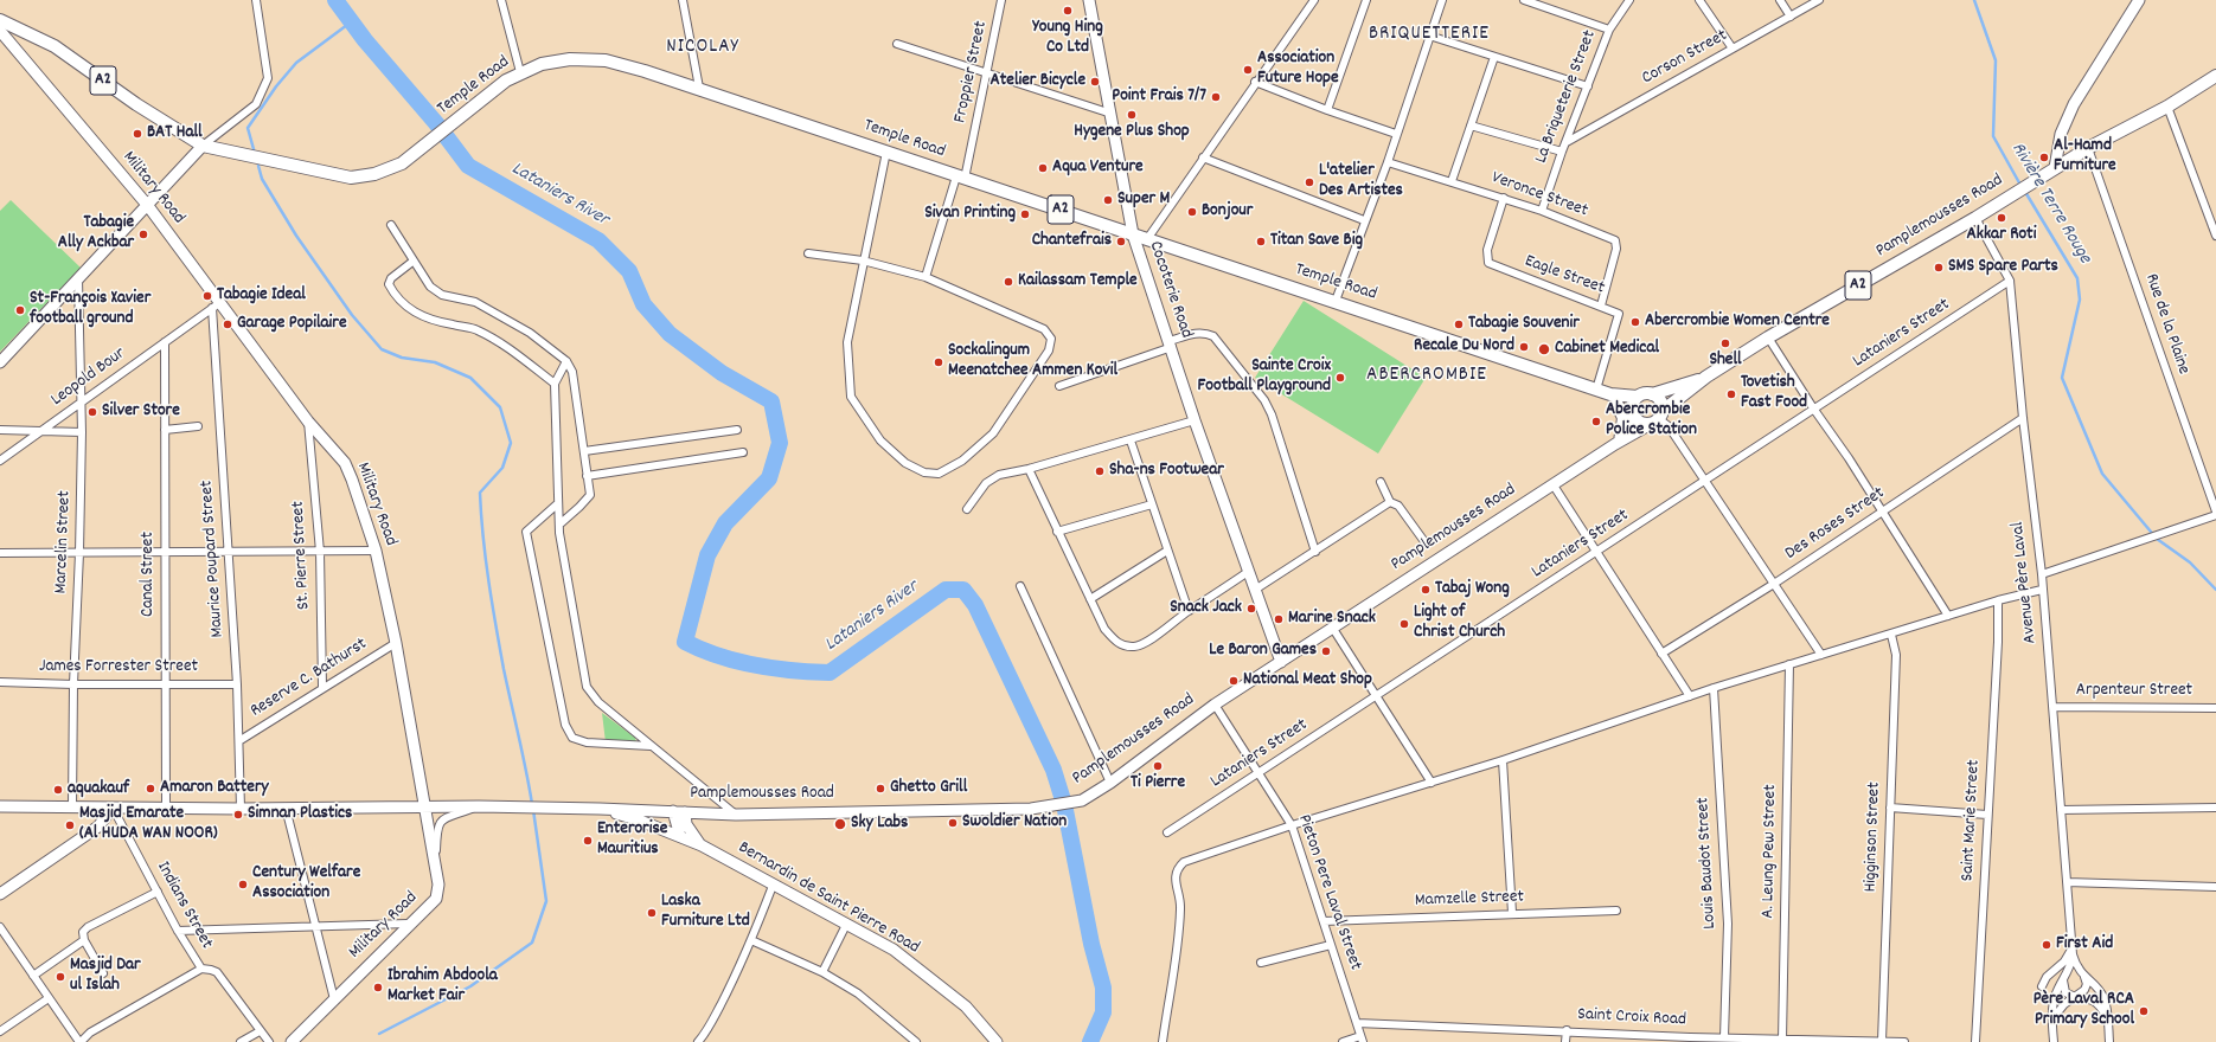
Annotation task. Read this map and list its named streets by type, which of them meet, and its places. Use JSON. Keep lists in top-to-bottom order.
{
  "streets": {
    "main road": [
      "A2",
      "Temple Road",
      "Military Road",
      "Pamplemousses Road",
      "Cocoterie Road",
      "Bernardin de Saint Pierre Road"
    ],
    "street": [
      "Corson Street",
      "Froppier Street",
      "La Briqueterie Street",
      "Veronce Street",
      "Eagle Street",
      "Rue de la Plaine",
      "Lataniers Street",
      "Leopold Bour",
      "Des Roses Street",
      "Marcelin Street",
      "St. Pierre Street",
      "Maurice Poupard Street",
      "Canal Street",
      "Avenue Père Laval",
      "James Forrester Street",
      "Reserve C. Bathurst",
      "Arpenteur Street",
      "Saint Marie Street",
      "Higginson Street",
      "A. Leung Pew Street",
      "Louis Baudot Street",
      "Pieton Pere Laval Street",
      "Mamzelle Street",
      "Indians Street",
      "Saint Croix Road"
    ]
  },
  "crossings": [
    ["Corson Street", "La Briqueterie Street"],
    ["Froppier Street", "Temple Road"],
    ["A2", "Temple Road"],
    ["A2", "Pamplemousses Road"],
    ["Temple Road", "Pamplemousses Road"],
    ["Temple Road", "Eagle Street"],
    ["Temple Road", "Cocoterie Road"],
    ["La Briqueterie Street", "Veronce Street"],
    ["Military Road", "Pamplemousses Road"],
    ["Military Road", "Leopold Bour"],
    ["Military Road", "St. Pierre Street"],
    ["Military Road", "Maurice Poupard Street"],
    ["Military Road", "Reserve C. Bathurst"],
    ["Veronce Street", "Eagle Street"],
    ["Pamplemousses Road", "Cocoterie Road"],
    ["Pamplemousses Road", "Rue de la Plaine"],
    ["Pamplemousses Road", "Marcelin Street"],
    ["Pamplemousses Road", "Maurice Poupard Street"],
    ["Pamplemousses Road", "Canal Street"],
    ["Pamplemousses Road", "Avenue Père Laval"],
    ["Pamplemousses Road", "Pieton Pere Laval Street"],
    ["Pamplemousses Road", "Bernardin de Saint Pierre Road"],
    ["Pamplemousses Road", "Indians Street"],
    ["Lataniers Street", "Avenue Père Laval"],
    ["Lataniers Street", "Pieton Pere Laval Street"],
    ["Leopold Bour", "Marcelin Street"],
    ["Leopold Bour", "Maurice Poupard Street"],
    ["Leopold Bour", "Canal Street"],
    ["Des Roses Street", "Avenue Père Laval"],
    ["Marcelin Street", "James Forrester Street"],
    ["St. Pierre Street", "Reserve C. Bathurst"],
    ["Maurice Poupard Street", "James Forrester Street"],
    ["Maurice Poupard Street", "Reserve C. Bathurst"],
    ["Canal Street", "James Forrester Street"],
    ["Avenue Père Laval", "Arpenteur Street"],
    ["Higginson Street", "Saint Croix Road"],
    ["A. Leung Pew Street", "Saint Croix Road"],
    ["Louis Baudot Street", "Saint Croix Road"],
    ["Pieton Pere Laval Street", "Mamzelle Street"],
    ["Pieton Pere Laval Street", "Saint Croix Road"]
  ],
  "districts": ["BRIQUETTERIE", "NICOLAY", "ABERCROMBIE"],
  "water": ["Lataniers River", "Rivière Terre Rouge"],
  "places": [
    "Young Hing Co Ltd",
    "Association Future Hope",
    "Atelier Bicycle",
    "Point Frais 7/7",
    "Hygene Plus Shop",
    "BAT Hall",
    "Al-Hamd Furniture",
    "Aqua Venture",
    "L'atelier Des Artistes",
    "Super M",
    "Bonjour",
    "Sivan Printing",
    "Akkar Roti",
    "Tabagie Ally Ackbar",
    "Chantefrais",
    "Titan Save Big",
    "SMS Spare Parts",
    "Kailassam Temple",
    "Tabagie Ideal",
    "St-François Xavier football ground",
    "Abercrombie Women Centre",
    "Garage Popilaire",
    "Tabagie Souvenir",
    "Shell",
    "Recale Du Nord",
    "Cabinet Medical",
    "Sockalingum Meenatchee Ammen Kovil",
    "Sainte Croix Football Playground",
    "Tovetish Fast Food",
    "Silver Store",
    "Abercrombie Police Station",
    "Sha-ns Footwear",
    "Tabaj Wong",
    "Snack Jack",
    "Marine Snack",
    "Light of Christ Church",
    "Le Baron Games",
    "National Meat Shop",
    "Ti Pierre",
    "Amaron Battery",
    "Ghetto Grill",
    "aquakauf",
    "Simnan Plastics",
    "Swoldier Nation",
    "Sky Labs",
    "Masjid Emarate (Al HUDA WAN NOOR)",
    "Enterorise Mauritius",
    "Century Welfare Association",
    "Laska Furniture Ltd",
    "First Aid",
    "Masjid Dar ul Islah",
    "Ibrahim Abdoola Market Fair",
    "Père Laval RCA Primary School"
  ]
}
